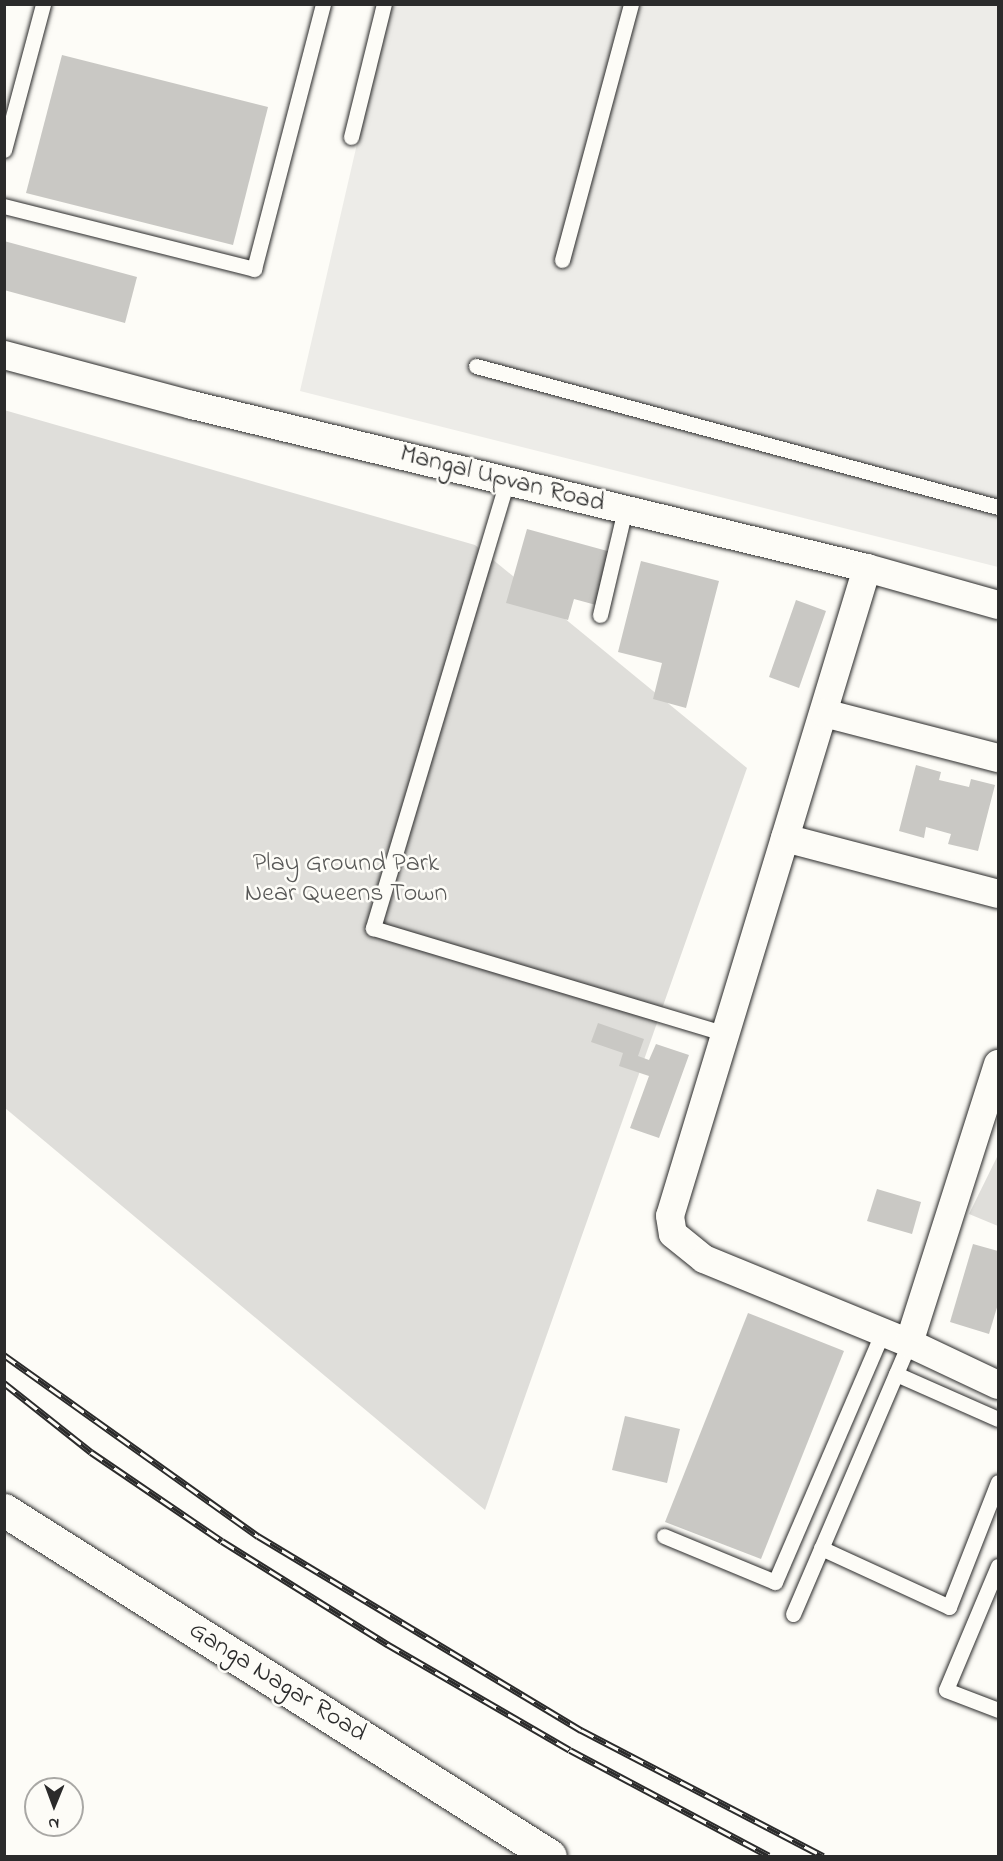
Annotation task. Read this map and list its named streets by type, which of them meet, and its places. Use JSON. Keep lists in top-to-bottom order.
{
  "streets": {
    "main road": ["Ganga Nagar Road"],
    "street": ["Mangal Upvan Road"]
  },
  "parks": ["Play Ground Park Near Queens Town"],
  "north": "bottom"
}
